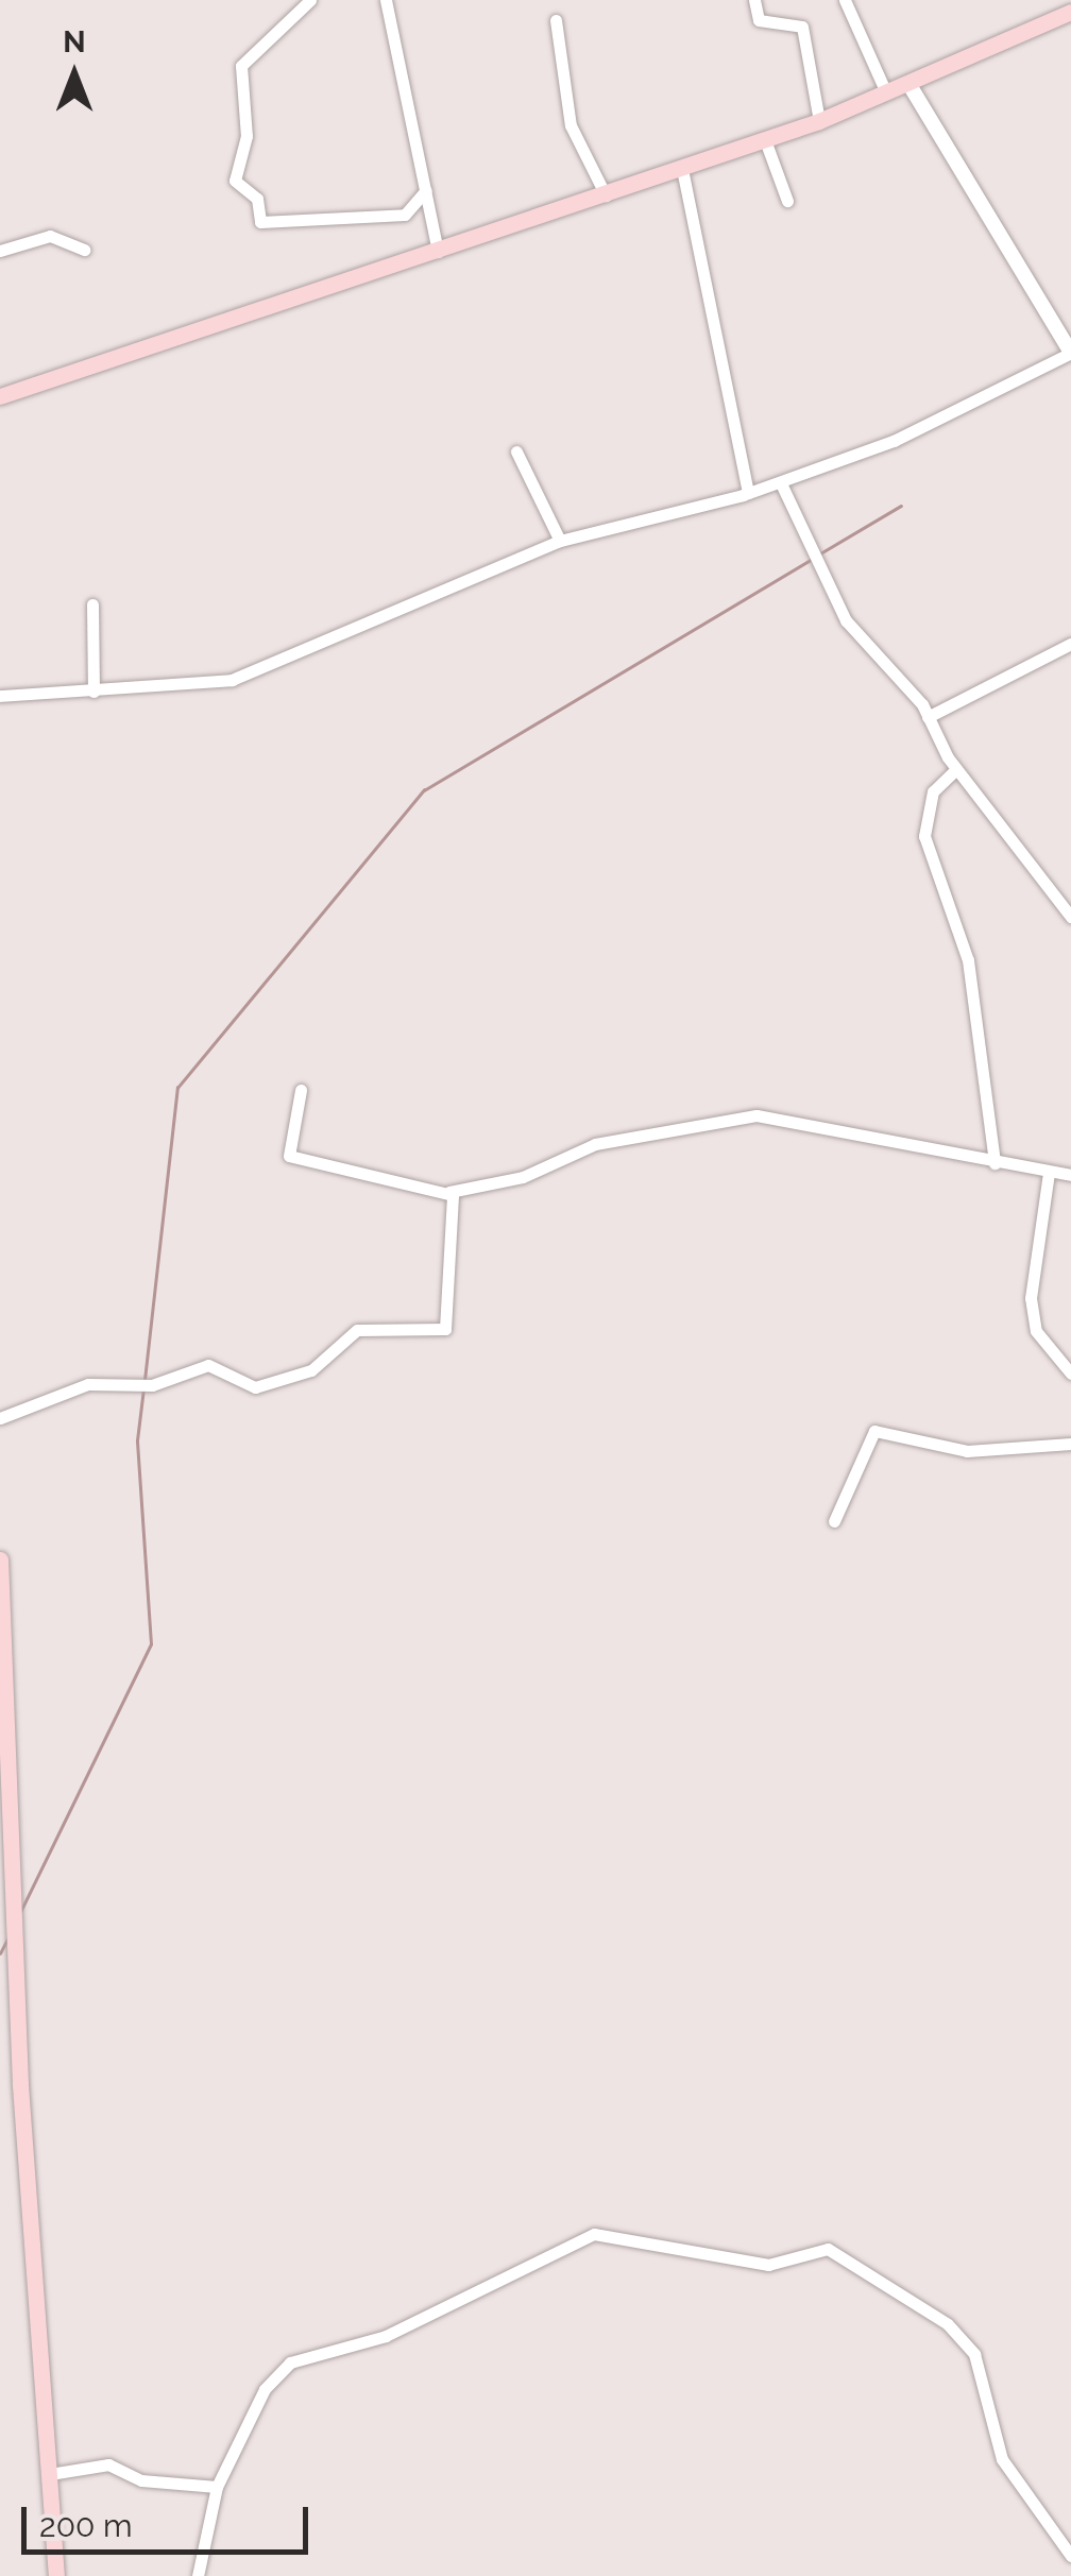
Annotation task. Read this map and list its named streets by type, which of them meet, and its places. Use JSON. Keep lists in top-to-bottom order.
{
  "scale_bar": "200 m",
  "north": "top"
}
